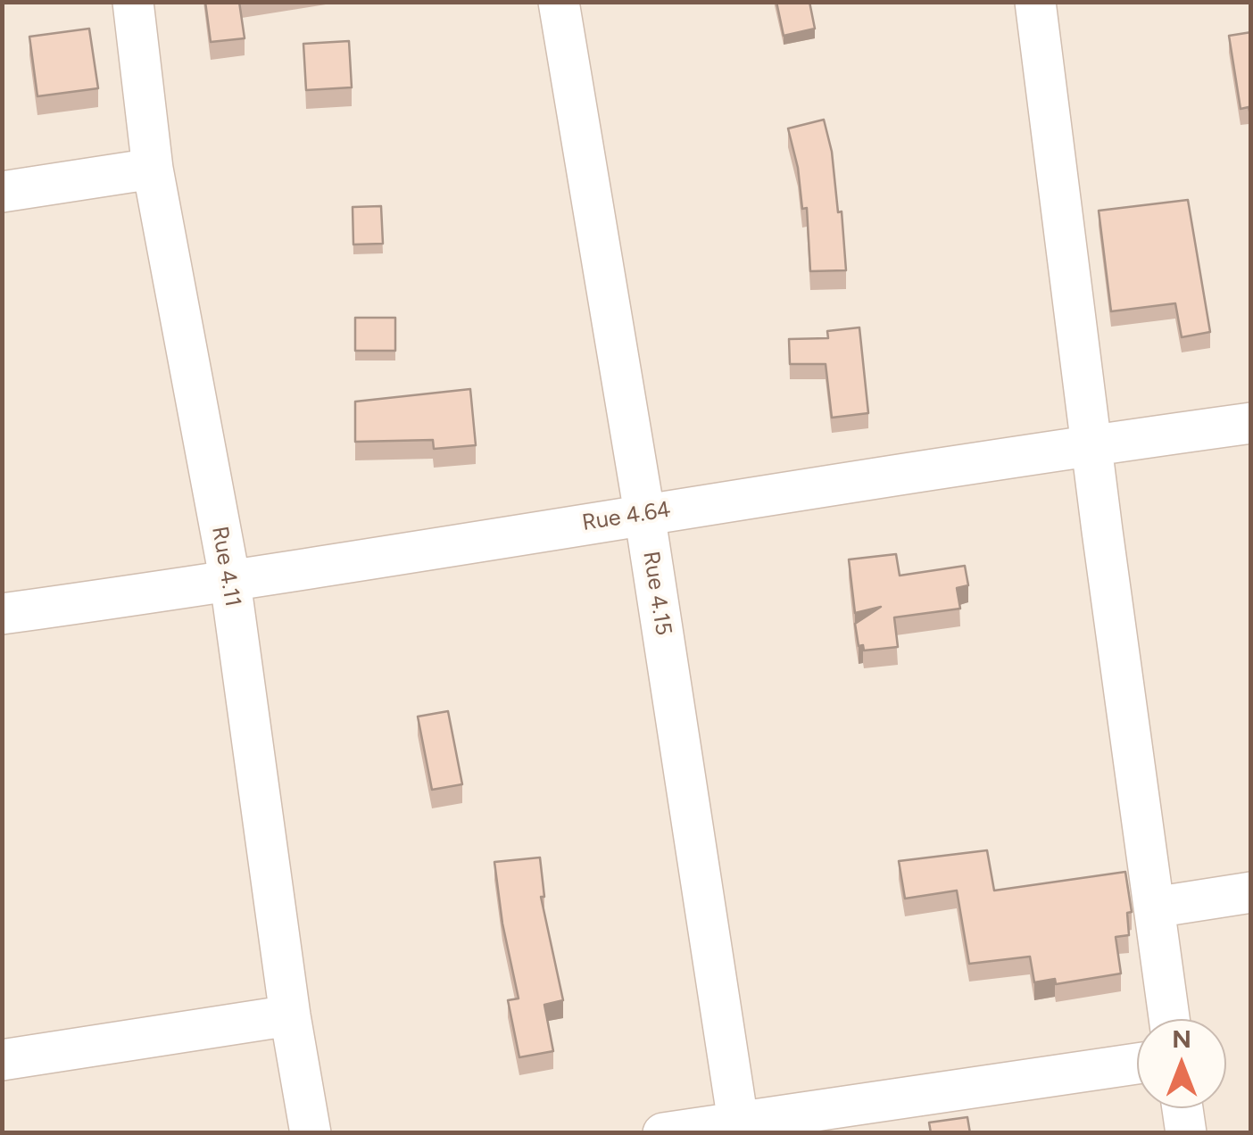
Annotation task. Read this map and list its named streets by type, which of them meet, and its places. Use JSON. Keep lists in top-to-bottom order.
{
  "streets": {
    "street": ["Rue 4.64", "Rue 4.11", "Rue 4.15"]
  },
  "crossings": [
    ["Rue 4.64", "Rue 4.11"],
    ["Rue 4.64", "Rue 4.15"]
  ],
  "north": "top"
}
